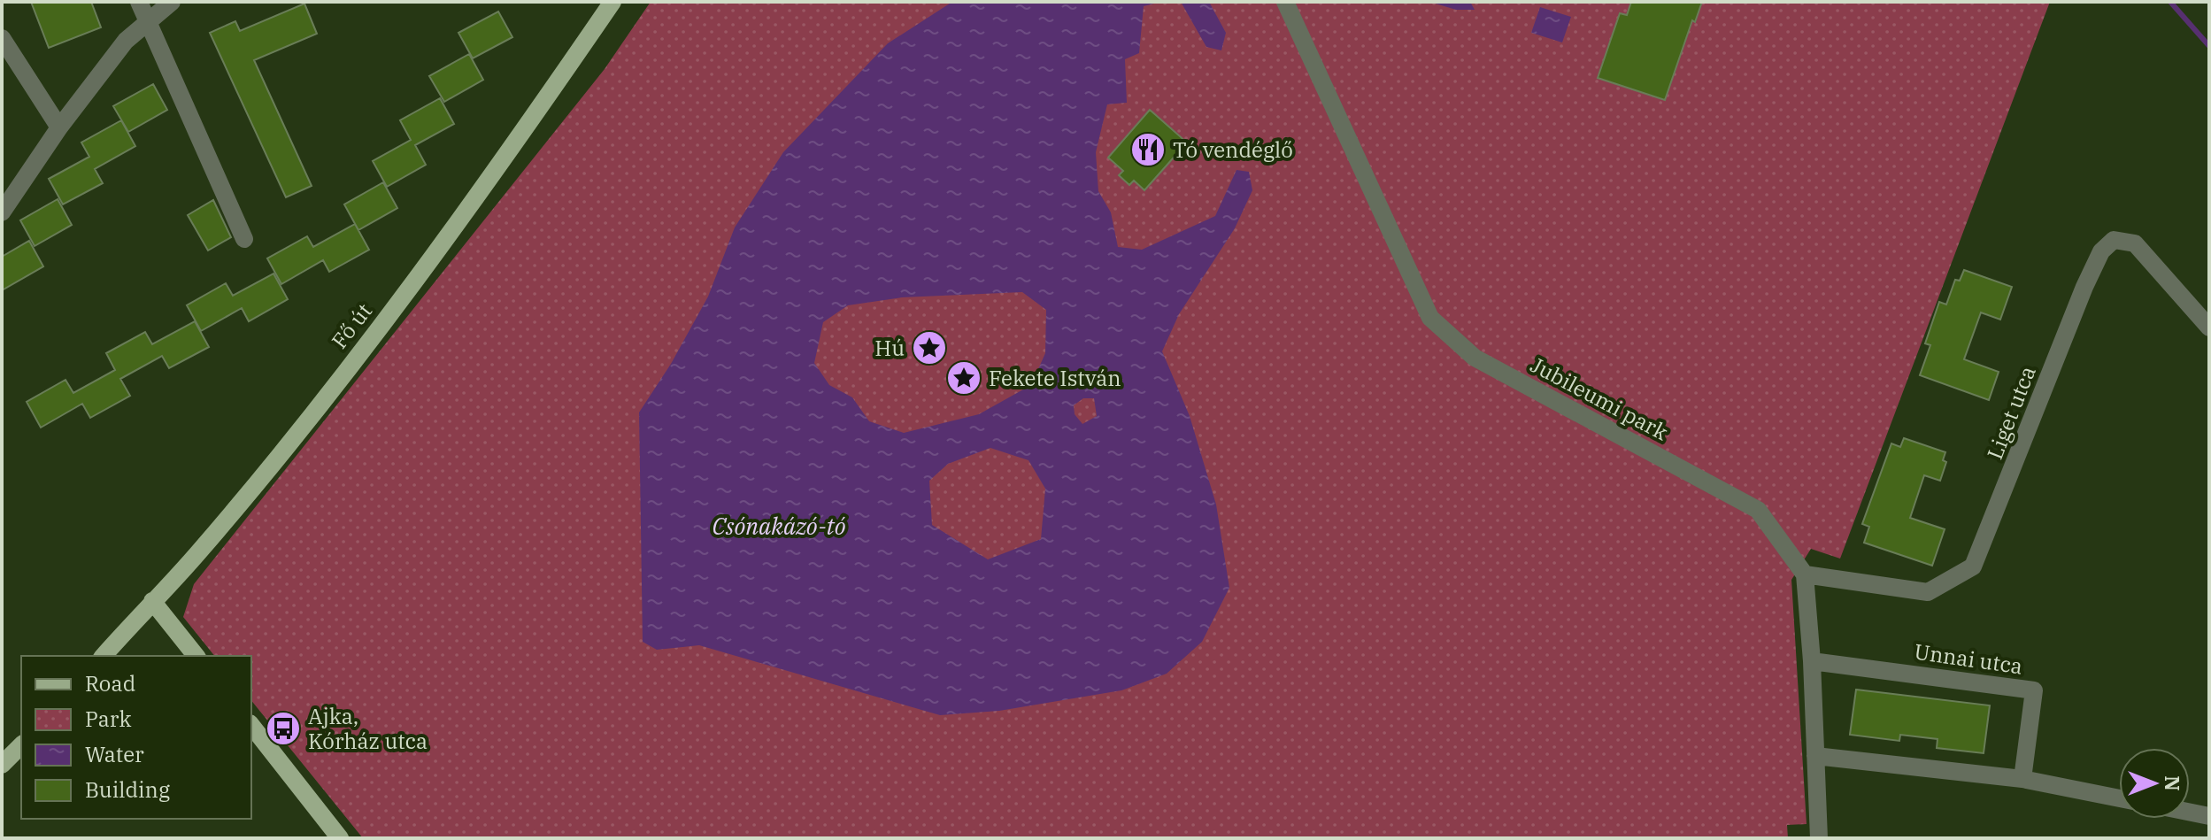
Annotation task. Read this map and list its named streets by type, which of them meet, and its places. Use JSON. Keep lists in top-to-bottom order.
{
  "streets": {
    "main road": ["Fő út"],
    "street": ["Jubileumi park", "Liget utca", "Unnai utca"]
  },
  "crossings": [
    ["Jubileumi park", "Liget utca"]
  ],
  "water": ["Csónakázó-tó"],
  "places": {
    "restaurant": ["Tó vendéglő"],
    "place": ["Hú", "Fekete István"],
    "bus stop": ["Ajka, Kórház utca"]
  },
  "legend": [
    "Road",
    "Park",
    "Water",
    "Building"
  ],
  "north": "right"
}
